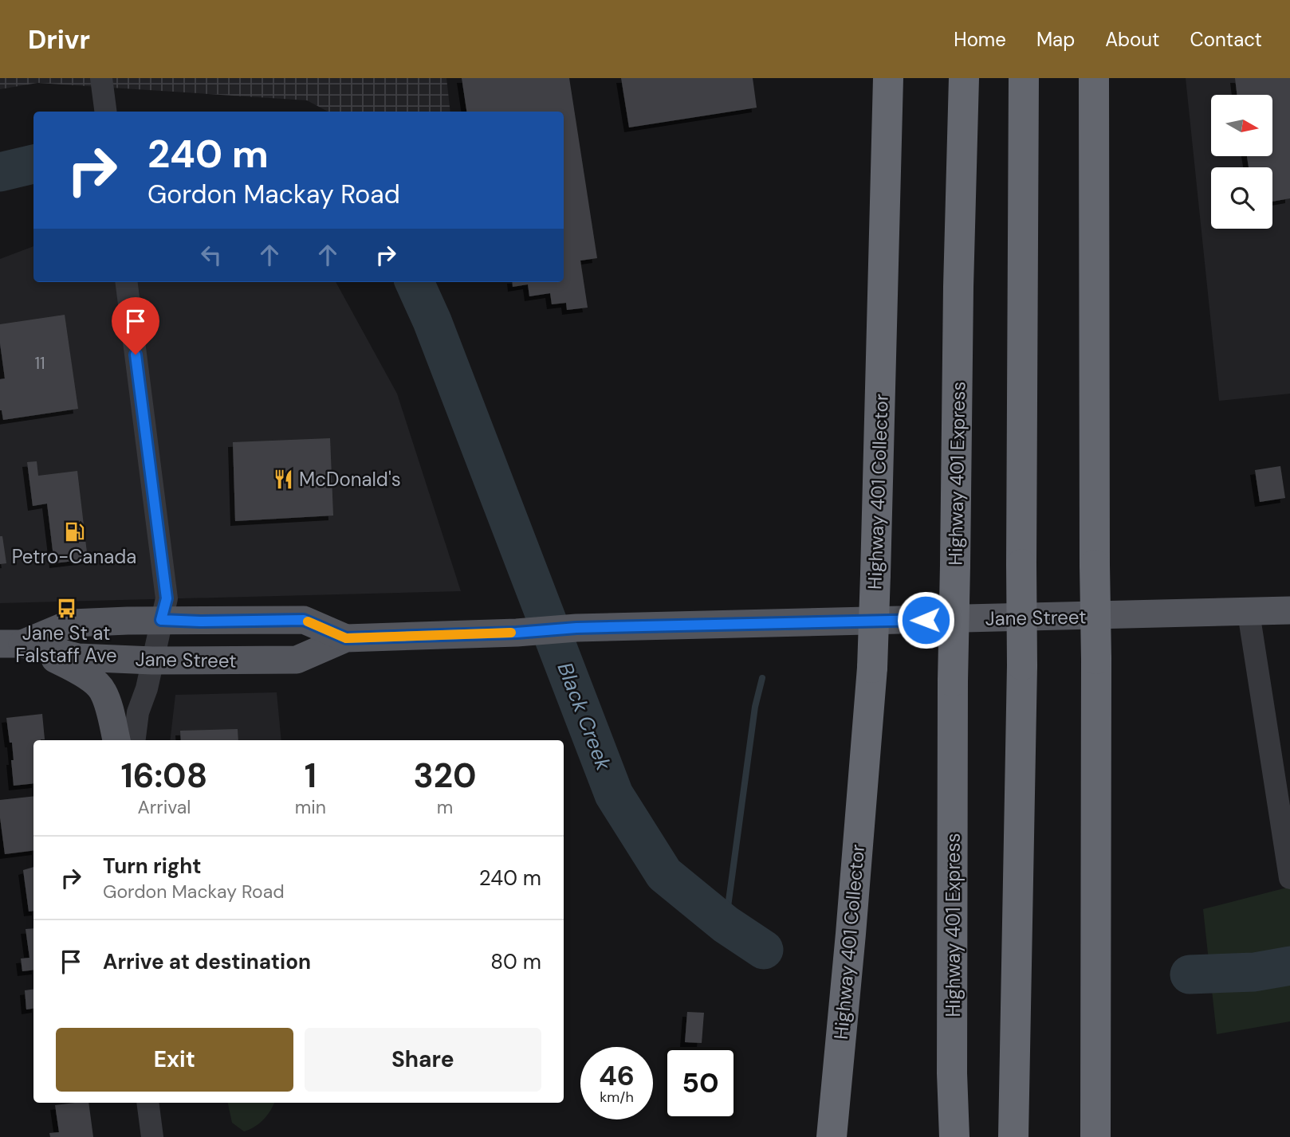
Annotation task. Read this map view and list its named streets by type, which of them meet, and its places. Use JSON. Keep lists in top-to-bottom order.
{
  "streets": {
    "highway": ["Highway 401 Express", "Highway 401 Collector"],
    "main road": ["Jane Street"]
  },
  "water": ["Black Creek"],
  "places": {
    "restaurant": ["McDonald's"],
    "fuel station": ["Petro-Canada"],
    "bus stop": ["Jane St at Falstaff Ave"]
  },
  "house_numbers": ["11"],
  "north": "right",
  "page": {
    "header": "Drivr",
    "nav": [
      "Home",
      "Map",
      "About",
      "Contact"
    ],
    "turn": ["240 m", "Gordon Mackay Road"],
    "eta": [
      "16:08",
      "Arrival",
      "1",
      "min",
      "320",
      "m"
    ],
    "list": [
      {
        "name": "Turn right",
        "note": "Gordon Mackay Road",
        "value": "240 m"
      },
      {
        "name": "Arrive at destination",
        "value": "80 m"
      }
    ],
    "buttons": ["Exit", "Share"],
    "speed": "46 km/h",
    "limit": "50"
  }
}
